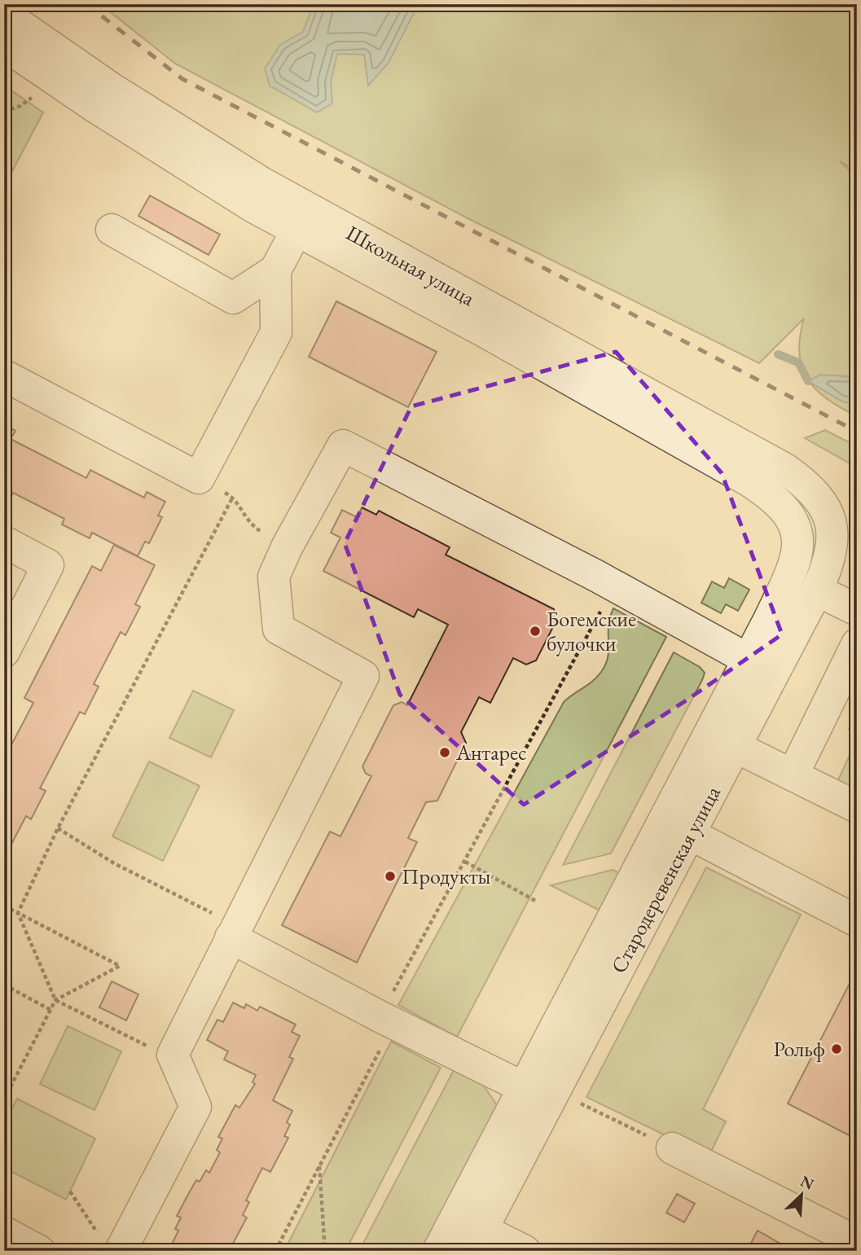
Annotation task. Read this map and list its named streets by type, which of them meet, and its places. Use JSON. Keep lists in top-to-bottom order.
{
  "streets": {
    "street": ["Школьная улица", "Стародеревенская улица"]
  },
  "crossings": [
    ["Школьная улица", "Стародеревенская улица"]
  ],
  "places": [
    "Богемские булочки",
    "Антарес",
    "Продукты",
    "Рольф"
  ],
  "north": "top right"
}
